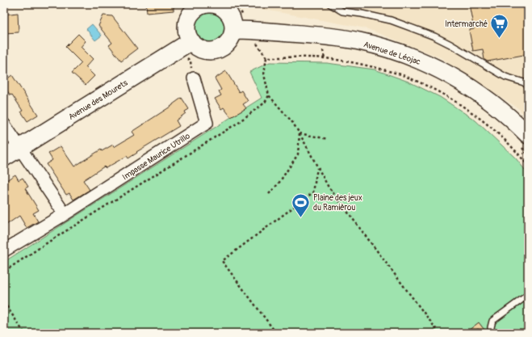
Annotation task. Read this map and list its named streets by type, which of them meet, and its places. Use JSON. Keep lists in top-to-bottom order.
{
  "streets": {
    "main road": ["Avenue de Léojac", "Avenue des Mourets"],
    "street": ["Impasse Maurice Utrillo"]
  },
  "crossings": [
    ["Avenue de Léojac", "Avenue des Mourets"]
  ],
  "places": {
    "supermarket": ["Intermarché"],
    "sports": ["Plaine des jeux du Ramièrou"]
  }
}
